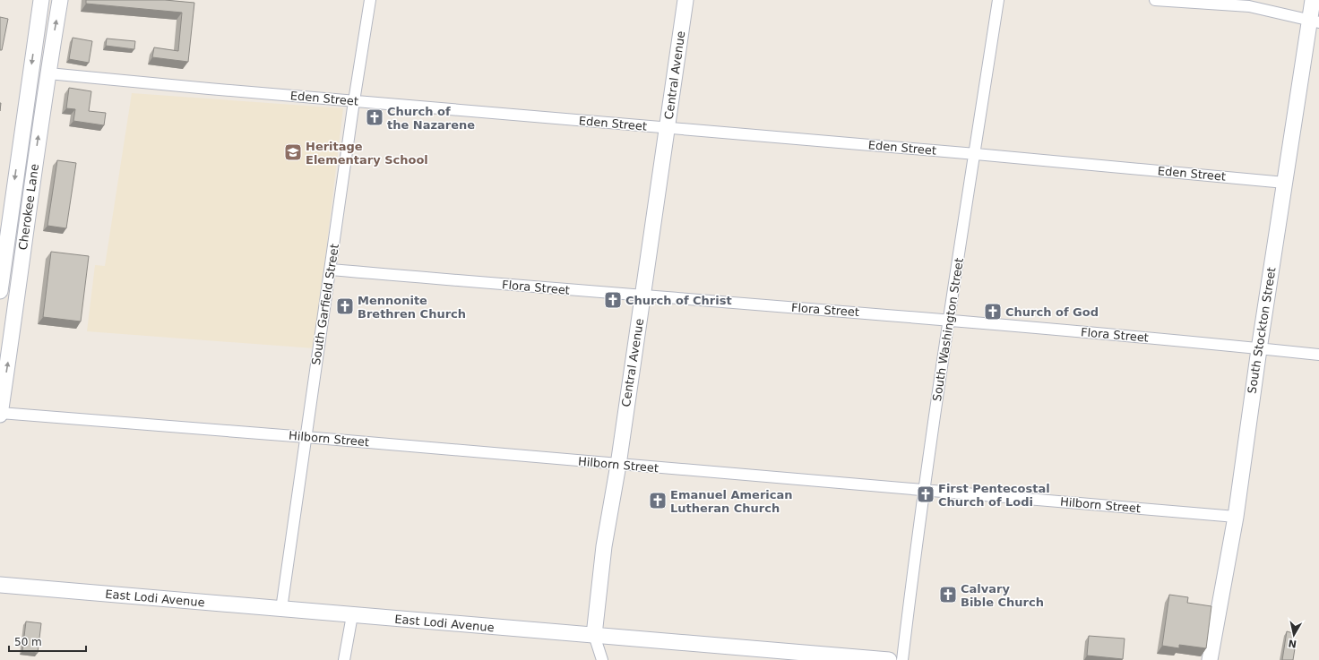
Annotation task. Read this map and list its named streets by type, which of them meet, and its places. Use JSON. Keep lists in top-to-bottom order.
{
  "streets": {
    "main road": [
      "Central Avenue",
      "Cherokee Lane",
      "South Stockton Street",
      "East Lodi Avenue"
    ],
    "street": [
      "Eden Street",
      "Flora Street",
      "South Garfield Street",
      "South Washington Street",
      "Hilborn Street"
    ]
  },
  "crossings": [
    ["Central Avenue", "Eden Street"],
    ["Central Avenue", "Flora Street"],
    ["Central Avenue", "Hilborn Street"],
    ["Central Avenue", "East Lodi Avenue"],
    ["Eden Street", "Cherokee Lane"],
    ["Eden Street", "South Garfield Street"],
    ["Eden Street", "South Washington Street"],
    ["Eden Street", "South Stockton Street"],
    ["Cherokee Lane", "Hilborn Street"],
    ["Flora Street", "South Garfield Street"],
    ["Flora Street", "South Washington Street"],
    ["Flora Street", "South Stockton Street"],
    ["South Garfield Street", "Hilborn Street"],
    ["South Garfield Street", "East Lodi Avenue"],
    ["South Washington Street", "Hilborn Street"],
    ["South Stockton Street", "Hilborn Street"]
  ],
  "places": {
    "church": [
      "Church of the Nazarene",
      "Church of Christ",
      "Mennonite Brethren Church",
      "Church of God",
      "First Pentecostal Church of Lodi",
      "Emanuel American Lutheran Church",
      "Calvary Bible Church"
    ],
    "school or university": ["Heritage Elementary School"]
  },
  "scale_bar": "50 m",
  "north": "bottom"
}
